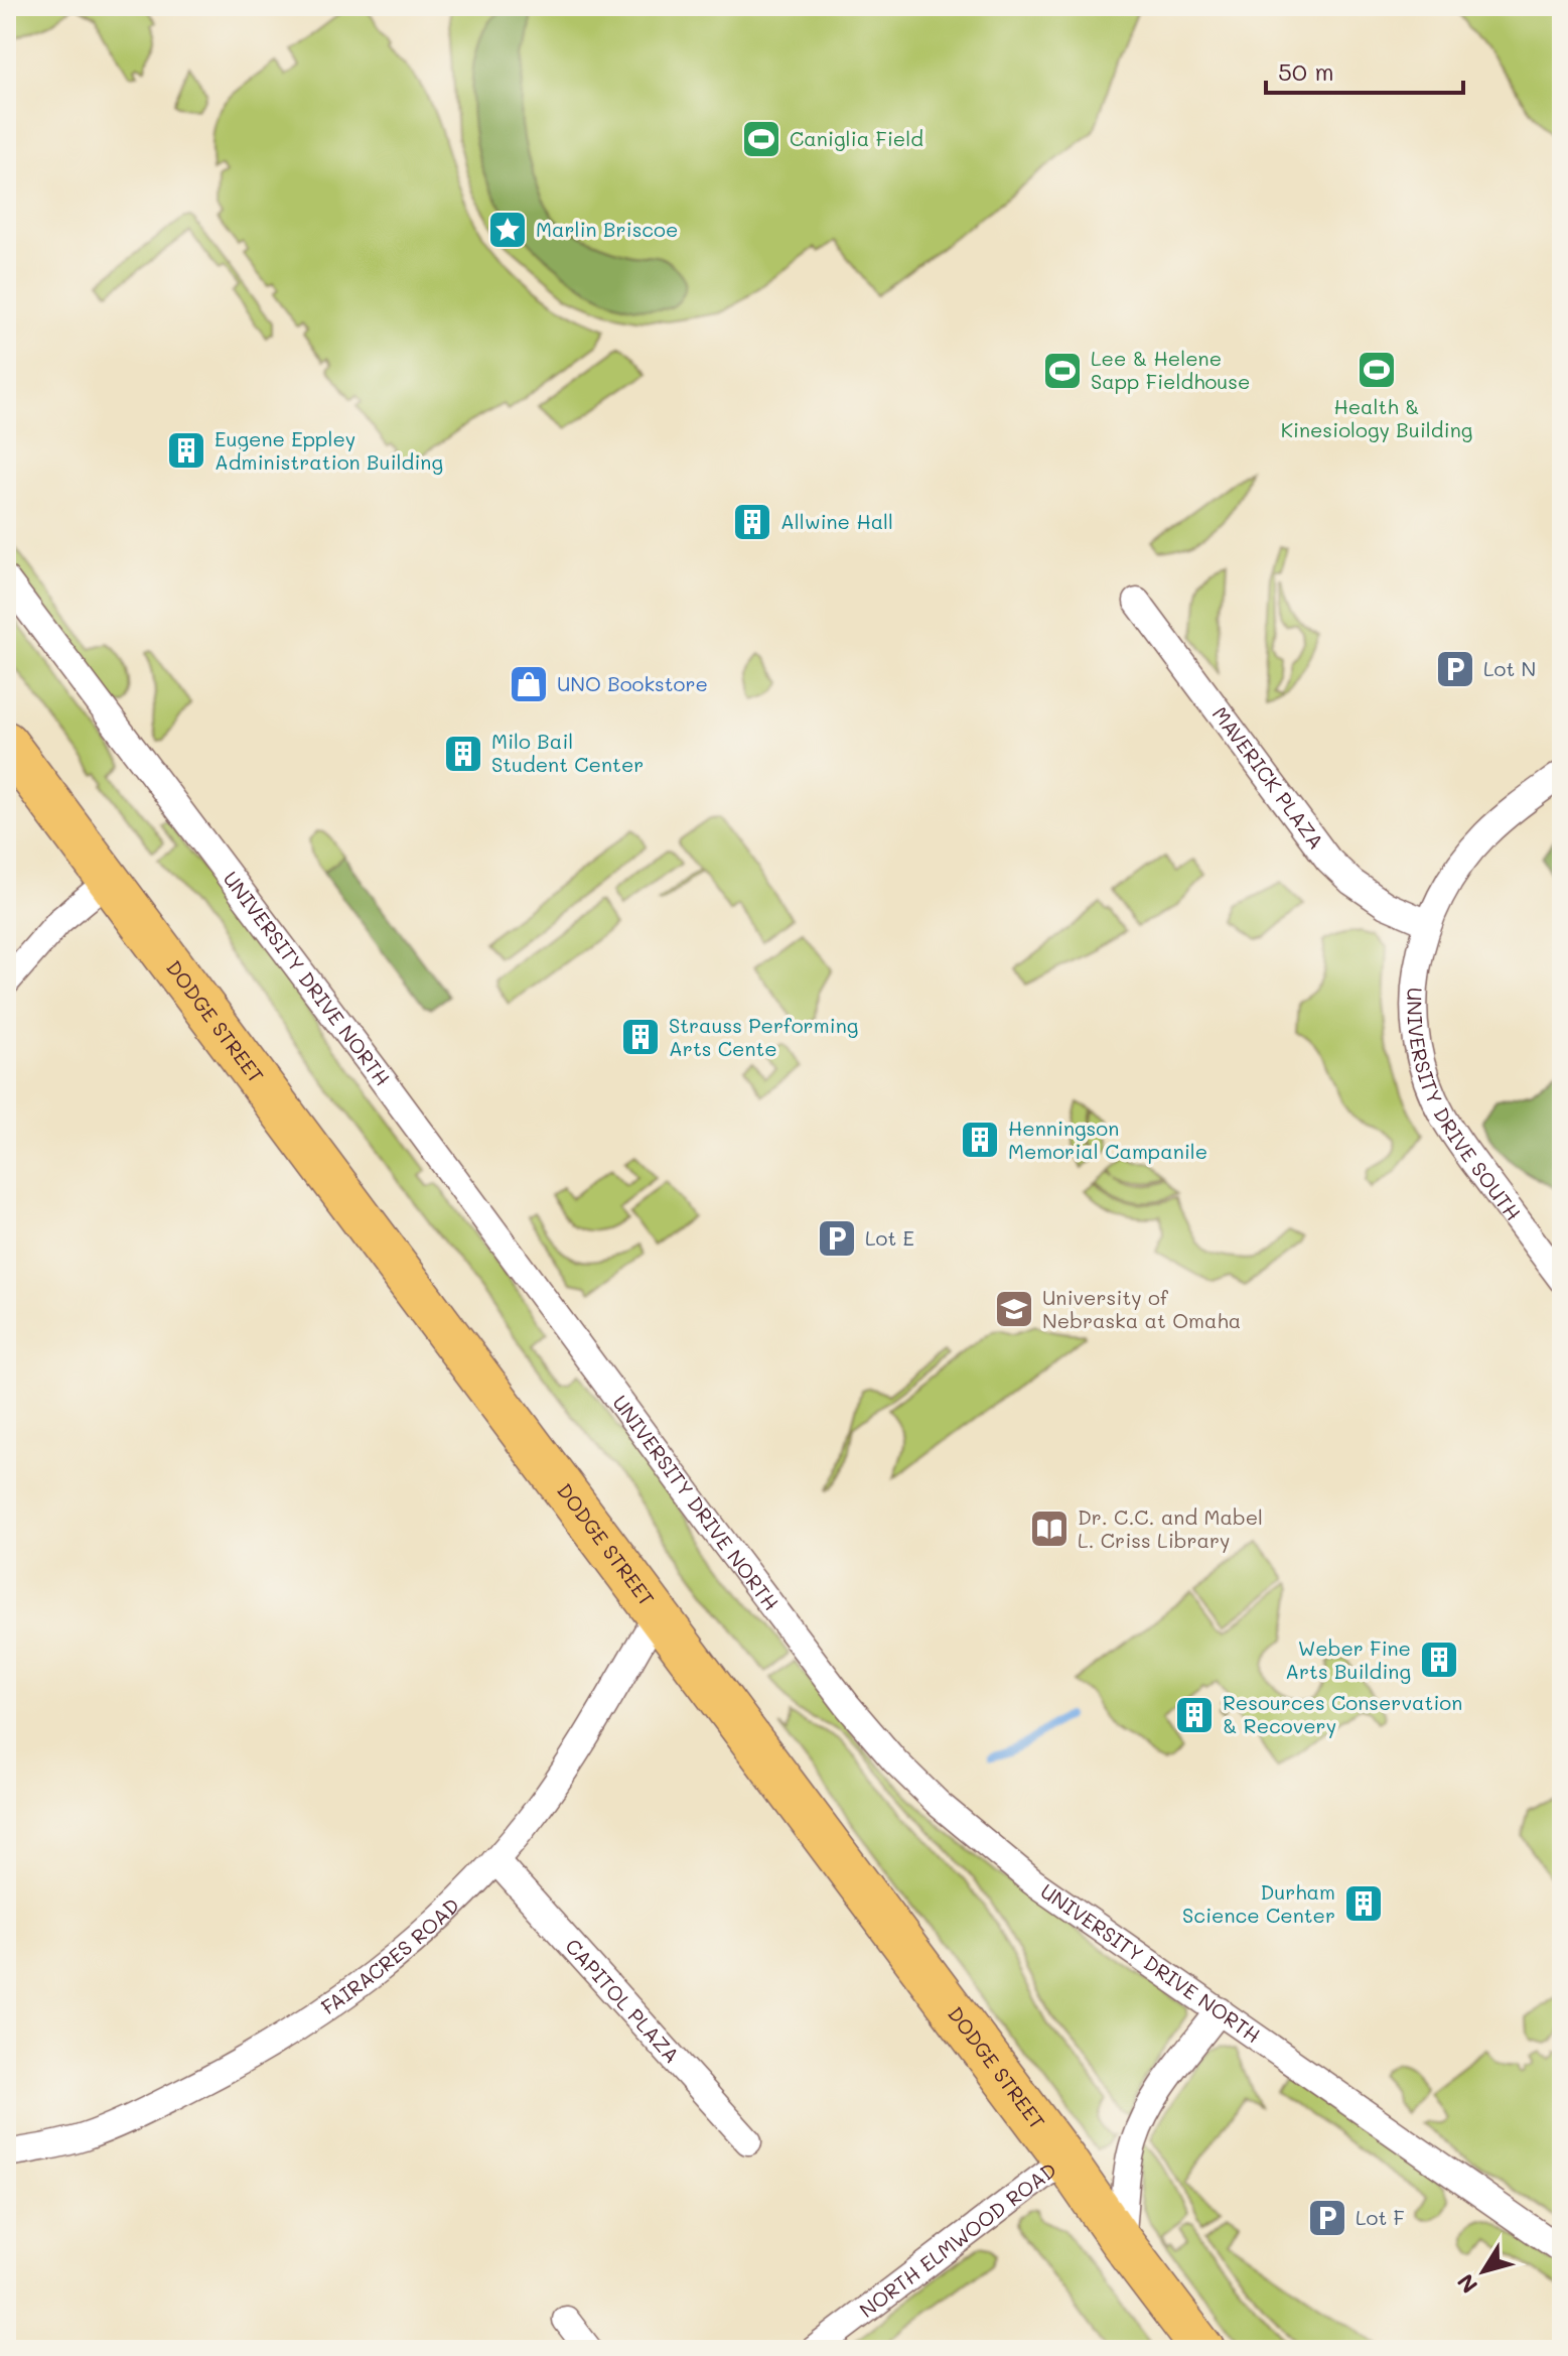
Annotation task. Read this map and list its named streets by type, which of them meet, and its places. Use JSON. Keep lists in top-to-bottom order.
{
  "streets": {
    "highway": ["DODGE STREET"],
    "street": [
      "MAVERICK PLAZA",
      "UNIVERSITY DRIVE NORTH",
      "UNIVERSITY DRIVE SOUTH",
      "FAIRACRES ROAD",
      "CAPITOL PLAZA",
      "NORTH ELMWOOD ROAD"
    ]
  },
  "crossings": [
    ["MAVERICK PLAZA", "UNIVERSITY DRIVE SOUTH"],
    ["DODGE STREET", "FAIRACRES ROAD"],
    ["DODGE STREET", "NORTH ELMWOOD ROAD"],
    ["FAIRACRES ROAD", "CAPITOL PLAZA"]
  ],
  "places": {
    "sports": ["Caniglia Field", "Health & Kinesiology Building", "Lee & Helene Sapp Fieldhouse"],
    "place": ["Marlin Briscoe"],
    "building": [
      "Eugene Eppley Administration Building",
      "Allwine Hall",
      "Milo Bail Student Center",
      "Strauss Performing Arts Cente",
      "Henningson Memorial Campanile",
      "Weber Fine Arts Building",
      "Resources Conservation & Recovery",
      "Durham Science Center"
    ],
    "parking": ["Lot N", "Lot E", "Lot F"],
    "shop": ["UNO Bookstore"],
    "school or university": ["University of Nebraska at Omaha"],
    "library": ["Dr. C.C. and Mabel L. Criss Library"]
  },
  "scale_bar": "50 m",
  "north": "bottom left"
}
